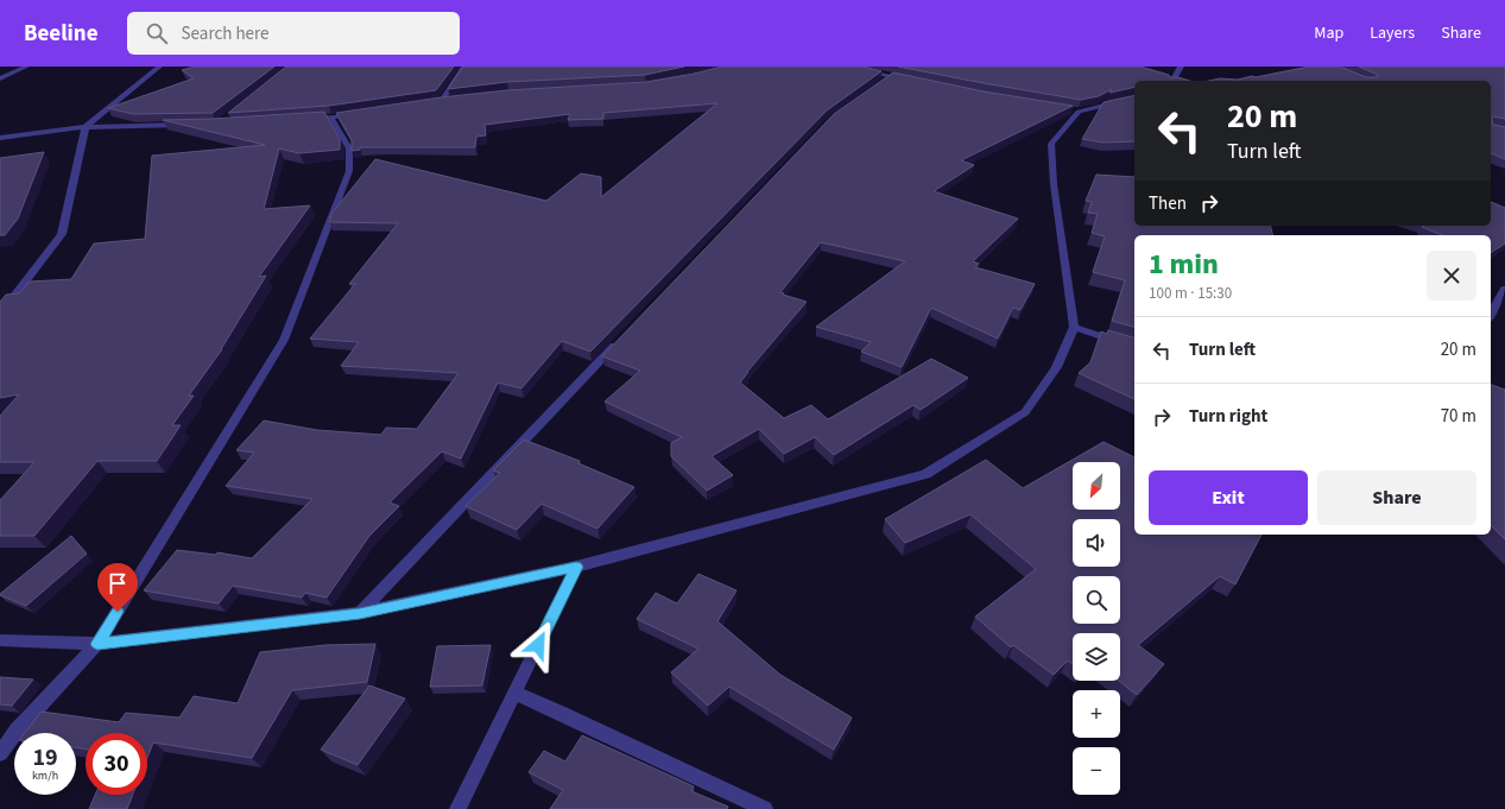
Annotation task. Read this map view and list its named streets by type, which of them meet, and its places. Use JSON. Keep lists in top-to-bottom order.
{
  "north": "bottom left",
  "page": {
    "header": "Beeline",
    "search": "Search here",
    "nav": ["Map", "Layers", "Share"],
    "turn": ["20 m", "Turn left"],
    "then": "Then",
    "heading": ["1 min", "100 m · 15:30"],
    "list": [
      {
        "name": "Turn left",
        "value": "20 m"
      },
      {
        "name": "Turn right",
        "value": "70 m"
      }
    ],
    "buttons": ["Exit", "Share"],
    "map_buttons": ["+", "−"],
    "speed": "19 km/h",
    "limit": "30"
  }
}
